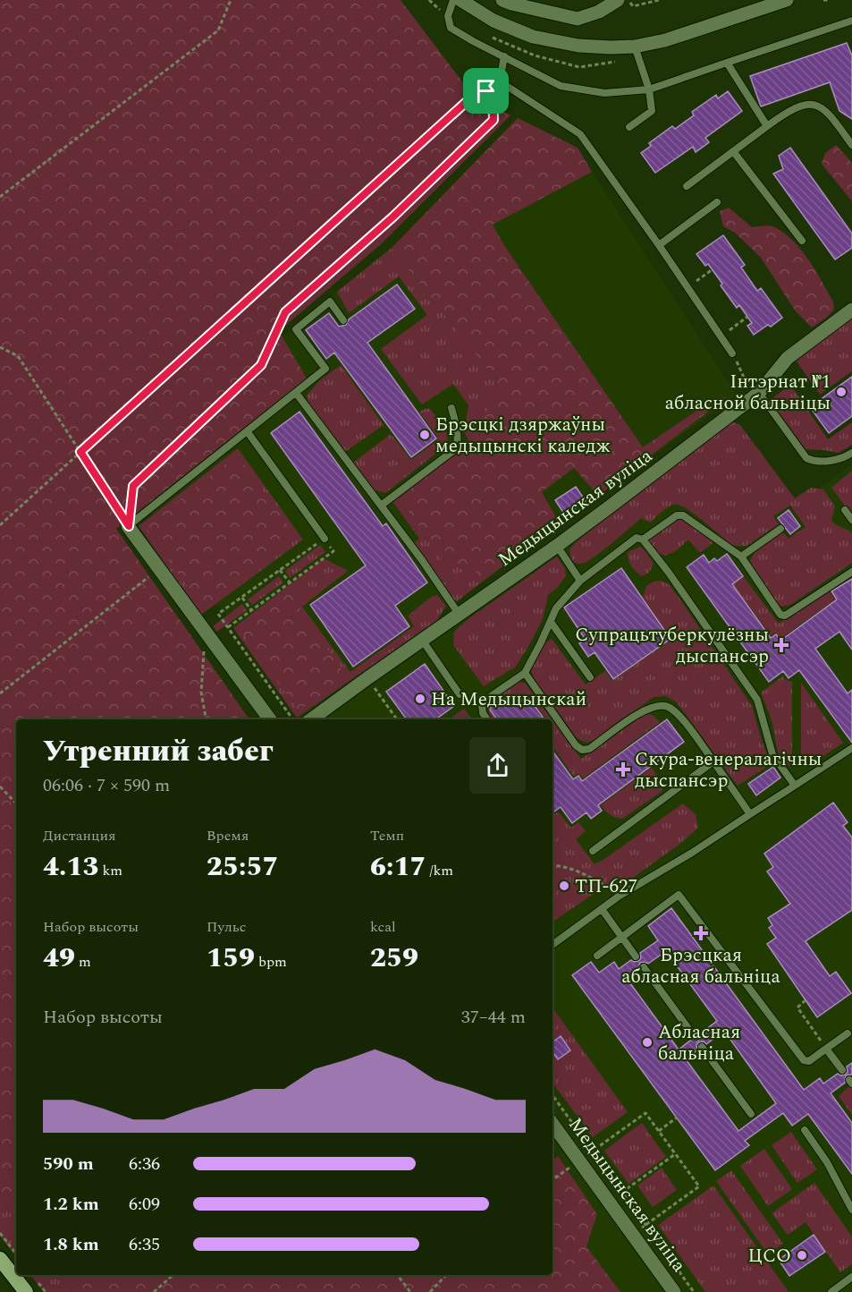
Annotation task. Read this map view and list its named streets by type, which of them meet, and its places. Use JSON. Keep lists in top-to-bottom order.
{
  "streets": {
    "street": ["Медыцынская вуліца"]
  },
  "places": {
    "other": [
      "Інтэрнат №1 абласной бальніцы",
      "Брэсцкі дзяржаўны медыцынскі каледж",
      "На Медыцынскай",
      "ТП-627",
      "Абласная бальніца",
      "ЦСО"
    ],
    "health": ["Супрацьтуберкулёзны дыспансэр", "Скура-венералагічны дыспансэр", "Брэсцкая абласная бальніца"]
  },
  "page": {
    "heading": ["Утренний забег", "06:06 · 7 × 590 m"],
    "stats": [
      ["Дистанция", "4.13 km"],
      ["Время", "25:57"],
      ["Темп", "6:17 /km"],
      ["Набор высоты", "49 m"],
      ["Пульс", "159 bpm"],
      ["kcal", "259"]
    ],
    "chart": ["Набор высоты", "37–44 m"],
    "list": [
      {
        "name": "590 m",
        "note": "6:36"
      },
      {
        "name": "1.2 km",
        "note": "6:09"
      },
      {
        "name": "1.8 km",
        "note": "6:35"
      }
    ]
  }
}
